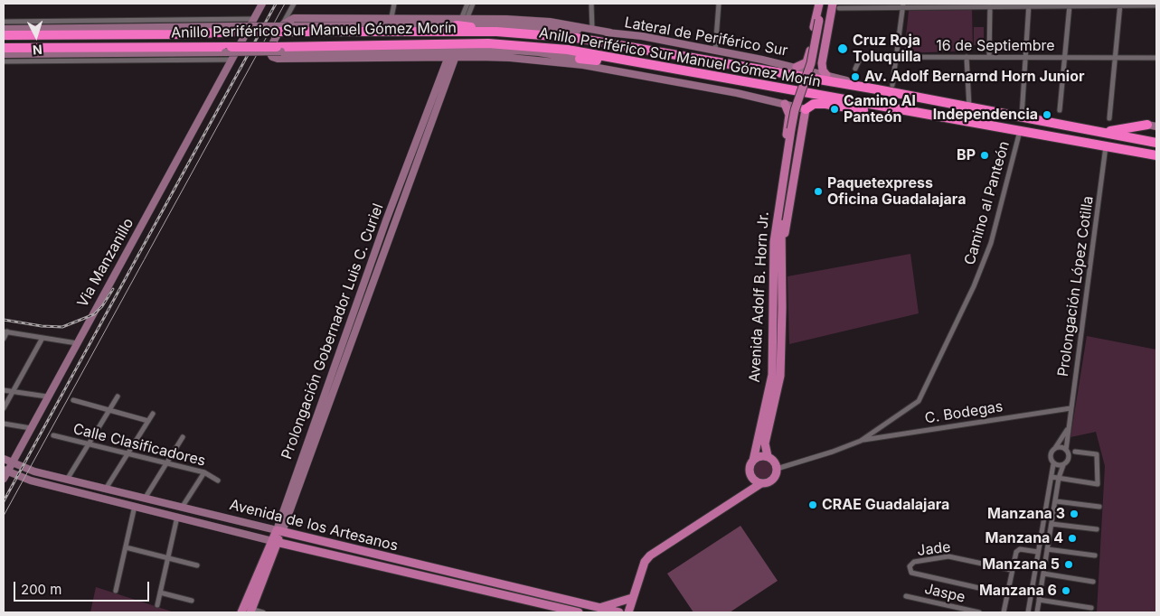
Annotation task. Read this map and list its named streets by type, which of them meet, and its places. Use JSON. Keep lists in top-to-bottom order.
{
  "streets": {
    "highway": ["Anillo Periférico Sur Manuel Gómez Morín"],
    "main road": ["Avenida Adolf B. Horn Jr.", "Prolongación Gobernador Luis C. Curiel", "Avenida de los Artesanos"],
    "street": [
      "Lateral de Periférico Sur",
      "16 de Septiembre",
      "Camino al Panteón",
      "Via Manzanillo",
      "Prolongación López Cotilla",
      "C. Bodegas",
      "Calle Clasificadores",
      "Jade",
      "Jaspe"
    ]
  },
  "crossings": [
    ["Anillo Periférico Sur Manuel Gómez Morín", "Lateral de Periférico Sur"],
    ["Anillo Periférico Sur Manuel Gómez Morín", "Camino al Panteón"],
    ["Anillo Periférico Sur Manuel Gómez Morín", "Prolongación López Cotilla"],
    ["Camino al Panteón", "C. Bodegas"],
    ["Via Manzanillo", "Avenida de los Artesanos"],
    ["Prolongación López Cotilla", "C. Bodegas"],
    ["Prolongación Gobernador Luis C. Curiel", "Avenida de los Artesanos"]
  ],
  "places": [
    "Cruz Roja Toluquilla",
    "Av. Adolf Bernarnd Horn Junior",
    "Camino Al Panteón",
    "Independencia",
    "BP",
    "Paquetexpress Oficina Guadalajara",
    "CRAE Guadalajara",
    "Manzana 3",
    "Manzana 4",
    "Manzana 5",
    "Manzana 6"
  ],
  "scale_bar": "200 m",
  "north": "bottom"
}
